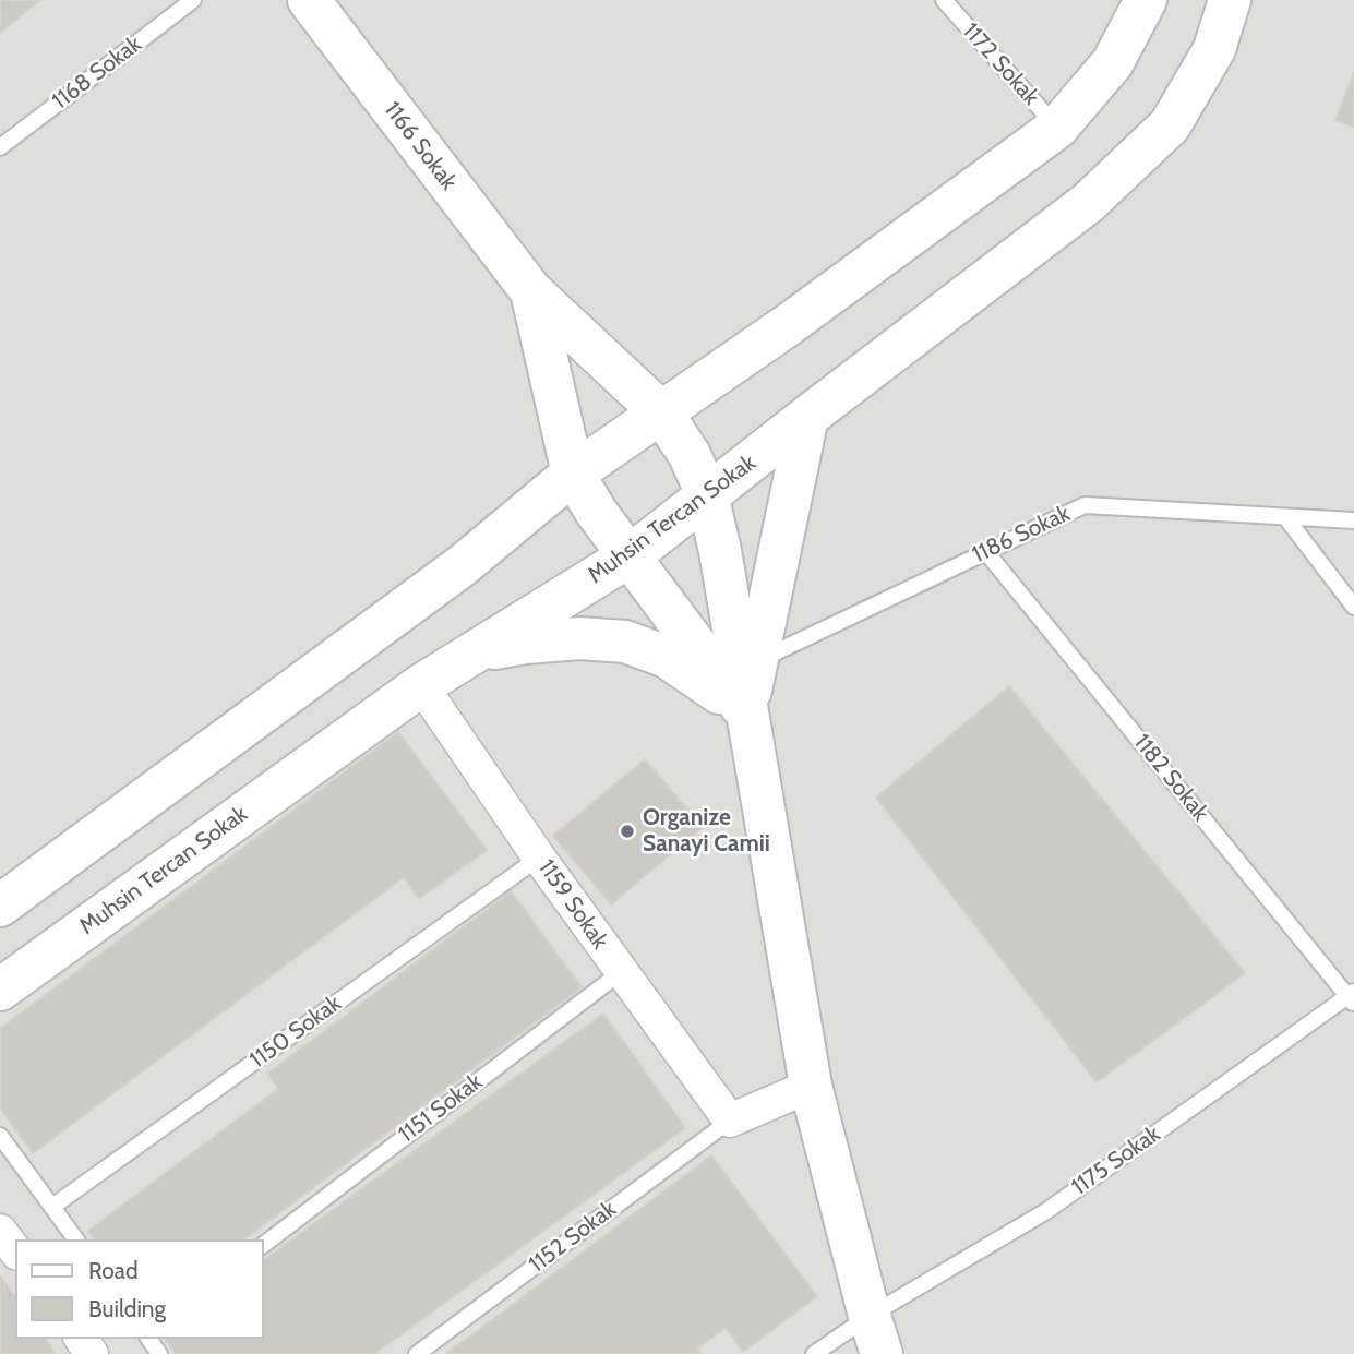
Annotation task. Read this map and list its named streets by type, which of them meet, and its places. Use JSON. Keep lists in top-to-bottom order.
{
  "streets": {
    "street": ["1166 Sokak", "Muhsin Tercan Sokak", "1159 Sokak"],
    "lane": [
      "1172 Sokak",
      "1168 Sokak",
      "1186 Sokak",
      "1182 Sokak",
      "1150 Sokak",
      "1151 Sokak",
      "1175 Sokak",
      "1152 Sokak"
    ]
  },
  "crossings": [
    ["1166 Sokak", "Muhsin Tercan Sokak"],
    ["1166 Sokak", "1175 Sokak"],
    ["Muhsin Tercan Sokak", "1159 Sokak"],
    ["1186 Sokak", "1182 Sokak"],
    ["1182 Sokak", "1175 Sokak"],
    ["1159 Sokak", "1150 Sokak"],
    ["1159 Sokak", "1151 Sokak"],
    ["1159 Sokak", "1152 Sokak"]
  ],
  "places": ["Organize Sanayi Camii"],
  "legend": ["Road", "Building"]
}
